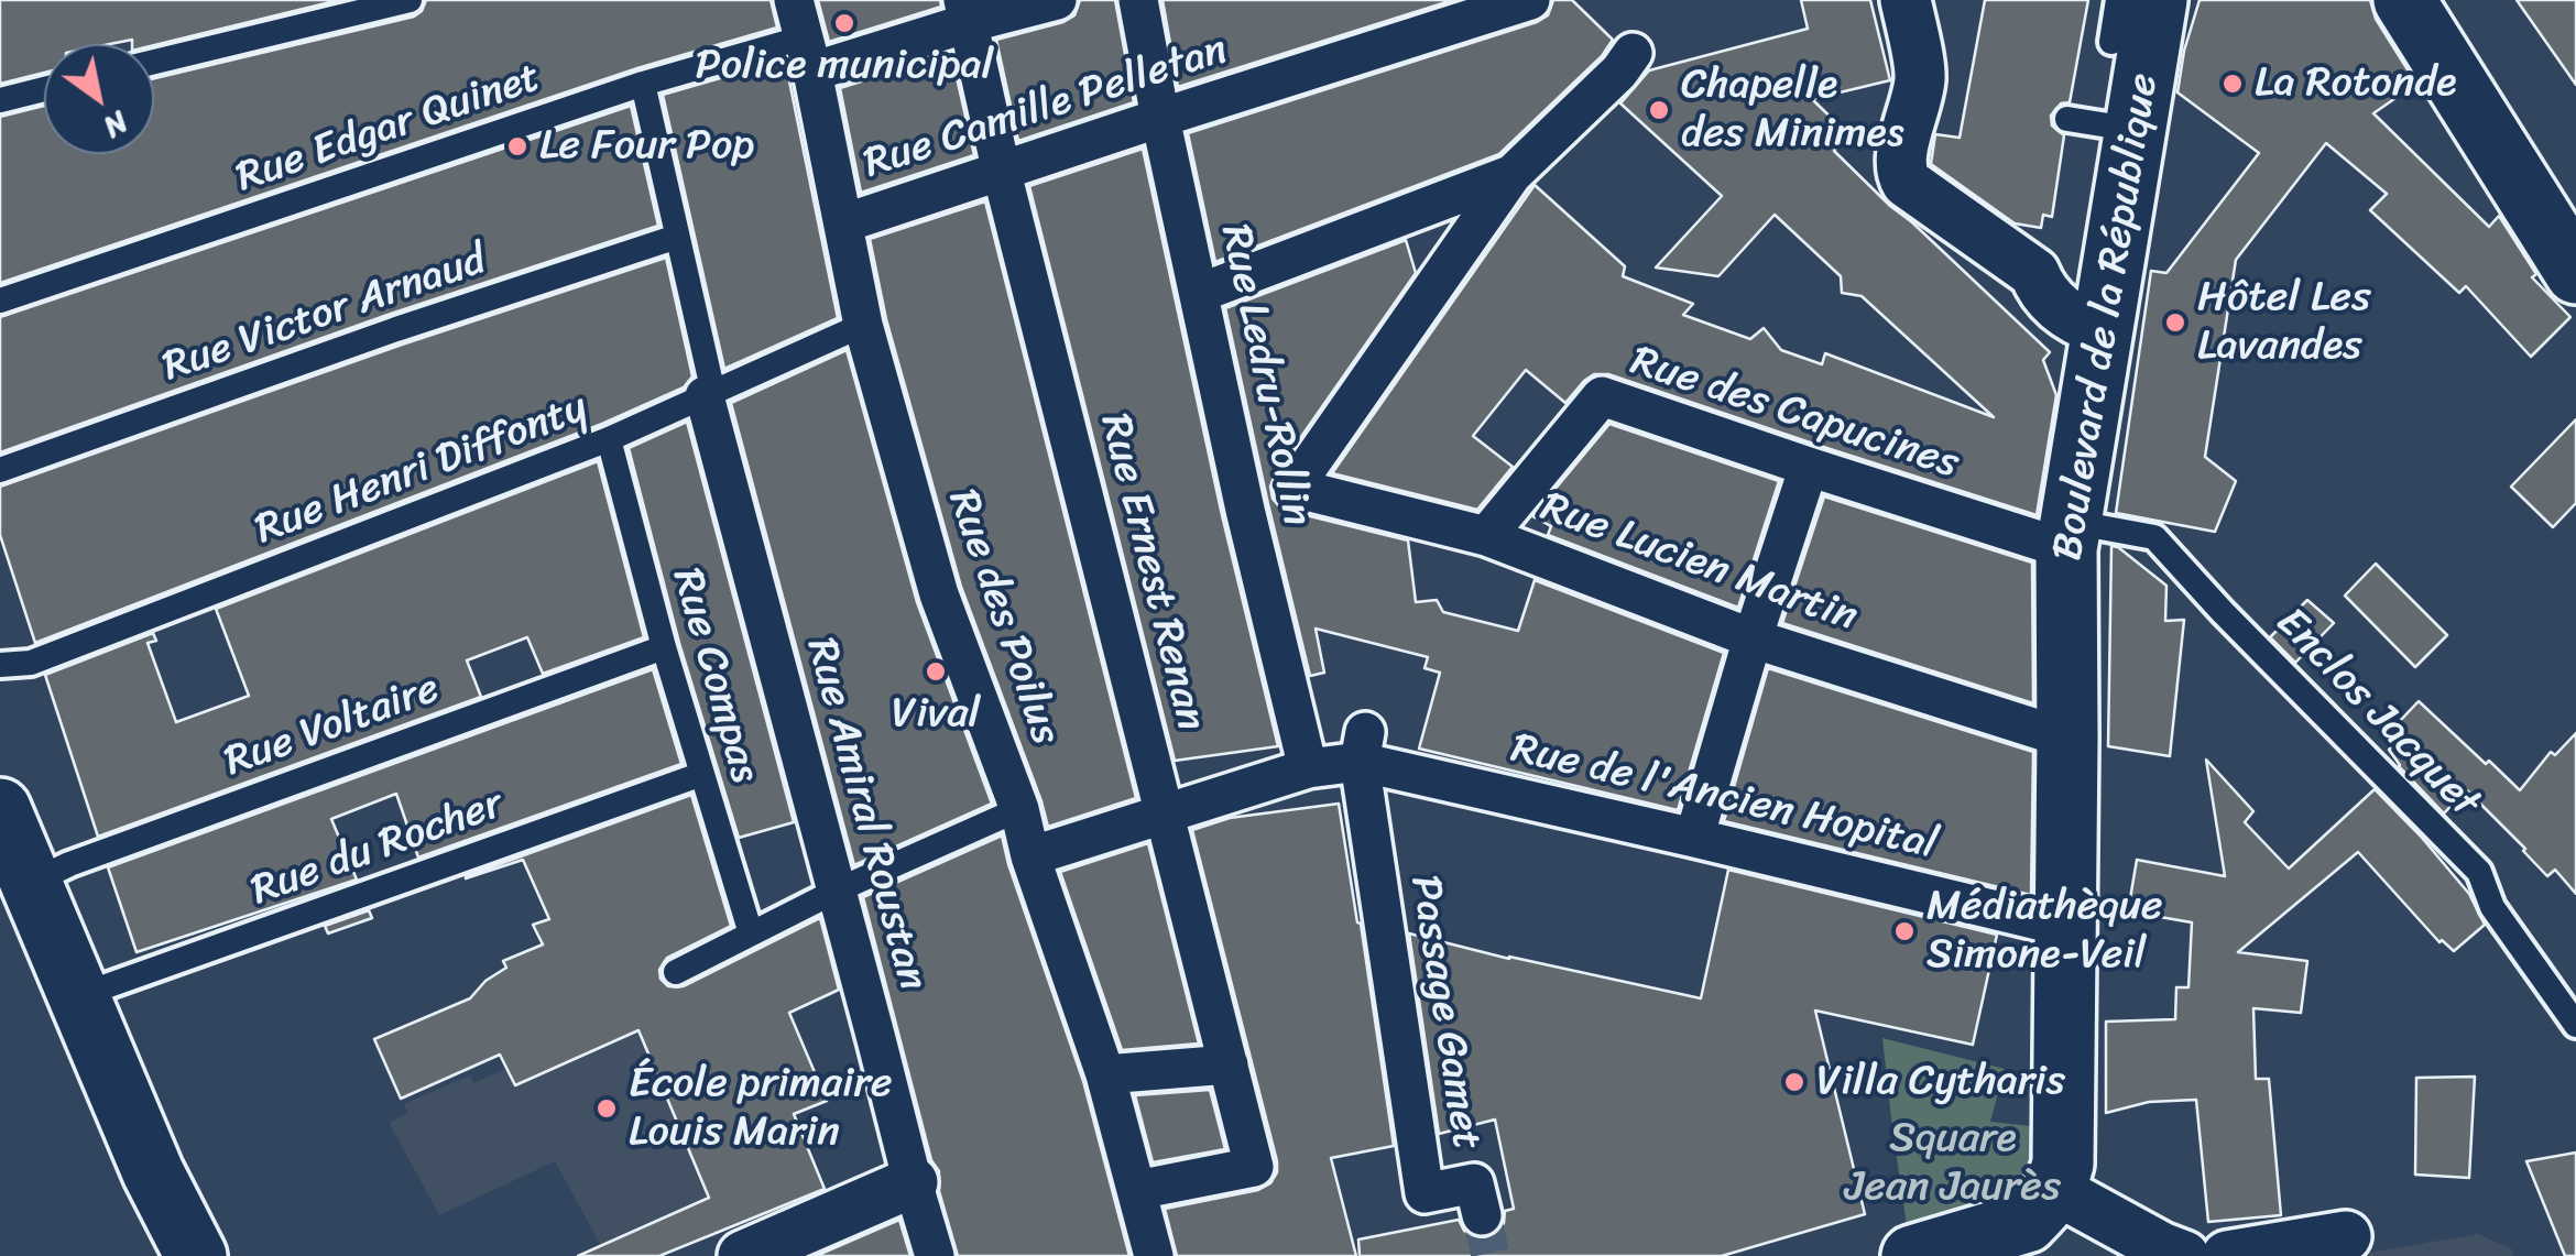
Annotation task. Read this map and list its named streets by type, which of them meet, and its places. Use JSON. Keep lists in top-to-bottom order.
{
  "streets": {
    "street": [
      "Rue Camille Pelletan",
      "Boulevard de la République",
      "Rue Ledru-Rollin",
      "Rue des Capucines",
      "Rue Lucien Martin",
      "Rue Ernest Renan",
      "Rue des Poilus",
      "Rue de l'Ancien Hopital",
      "Rue Amiral Roustan",
      "Passage Gamet"
    ],
    "lane": [
      "Rue Edgar Quinet",
      "Rue Victor Arnaud",
      "Rue Henri Diffonty",
      "Rue Compas",
      "Enclos Jacquet",
      "Rue Voltaire",
      "Rue du Rocher"
    ]
  },
  "crossings": [
    ["Rue Camille Pelletan", "Rue Ledru-Rollin"],
    ["Rue Camille Pelletan", "Rue Ernest Renan"],
    ["Rue Camille Pelletan", "Rue des Poilus"],
    ["Rue Edgar Quinet", "Rue des Poilus"],
    ["Boulevard de la République", "Rue des Capucines"],
    ["Boulevard de la République", "Rue Lucien Martin"],
    ["Boulevard de la République", "Enclos Jacquet"],
    ["Boulevard de la République", "Rue de l'Ancien Hopital"],
    ["Rue des Capucines", "Rue Lucien Martin"],
    ["Rue des Capucines", "Enclos Jacquet"],
    ["Rue Henri Diffonty", "Rue des Poilus"],
    ["Rue Henri Diffonty", "Rue Compas"],
    ["Rue Henri Diffonty", "Rue Amiral Roustan"],
    ["Rue Ernest Renan", "Rue des Poilus"],
    ["Rue Compas", "Rue Voltaire"],
    ["Rue Compas", "Rue du Rocher"],
    ["Rue de l'Ancien Hopital", "Passage Gamet"]
  ],
  "parks": ["Square Jean Jaurès"],
  "places": [
    "Police municipal",
    "La Rotonde",
    "Chapelle des Minimes",
    "Le Four Pop",
    "Hôtel Les Lavandes",
    "Vival",
    "Médiathèque Simone-Veil",
    "Villa Cytharis",
    "École primaire Louis Marin"
  ],
  "north": "bottom right"
}
